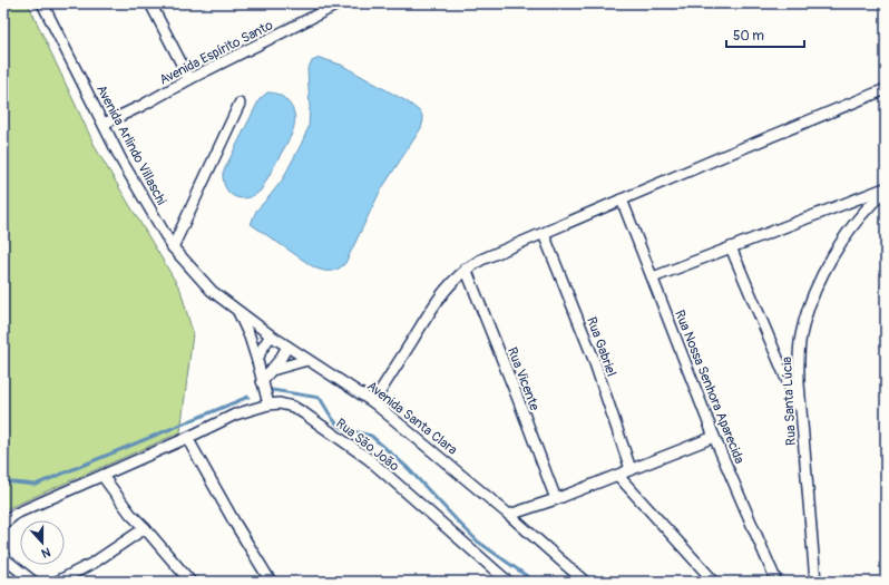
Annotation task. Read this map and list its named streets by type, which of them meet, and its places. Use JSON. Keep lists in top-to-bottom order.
{
  "streets": {
    "street": [
      "Avenida Espírito Santo",
      "Avenida Arlindo Villaschi",
      "Rua Gabriel",
      "Rua Vicente",
      "Rua Nossa Senhora Aparecida",
      "Rua Santa Lúcia",
      "Avenida Santa Clara",
      "Rua São João"
    ]
  },
  "crossings": [
    ["Avenida Espírito Santo", "Avenida Arlindo Villaschi"],
    ["Avenida Arlindo Villaschi", "Avenida Santa Clara"]
  ],
  "scale_bar": "50 m",
  "north": "bottom"
}
